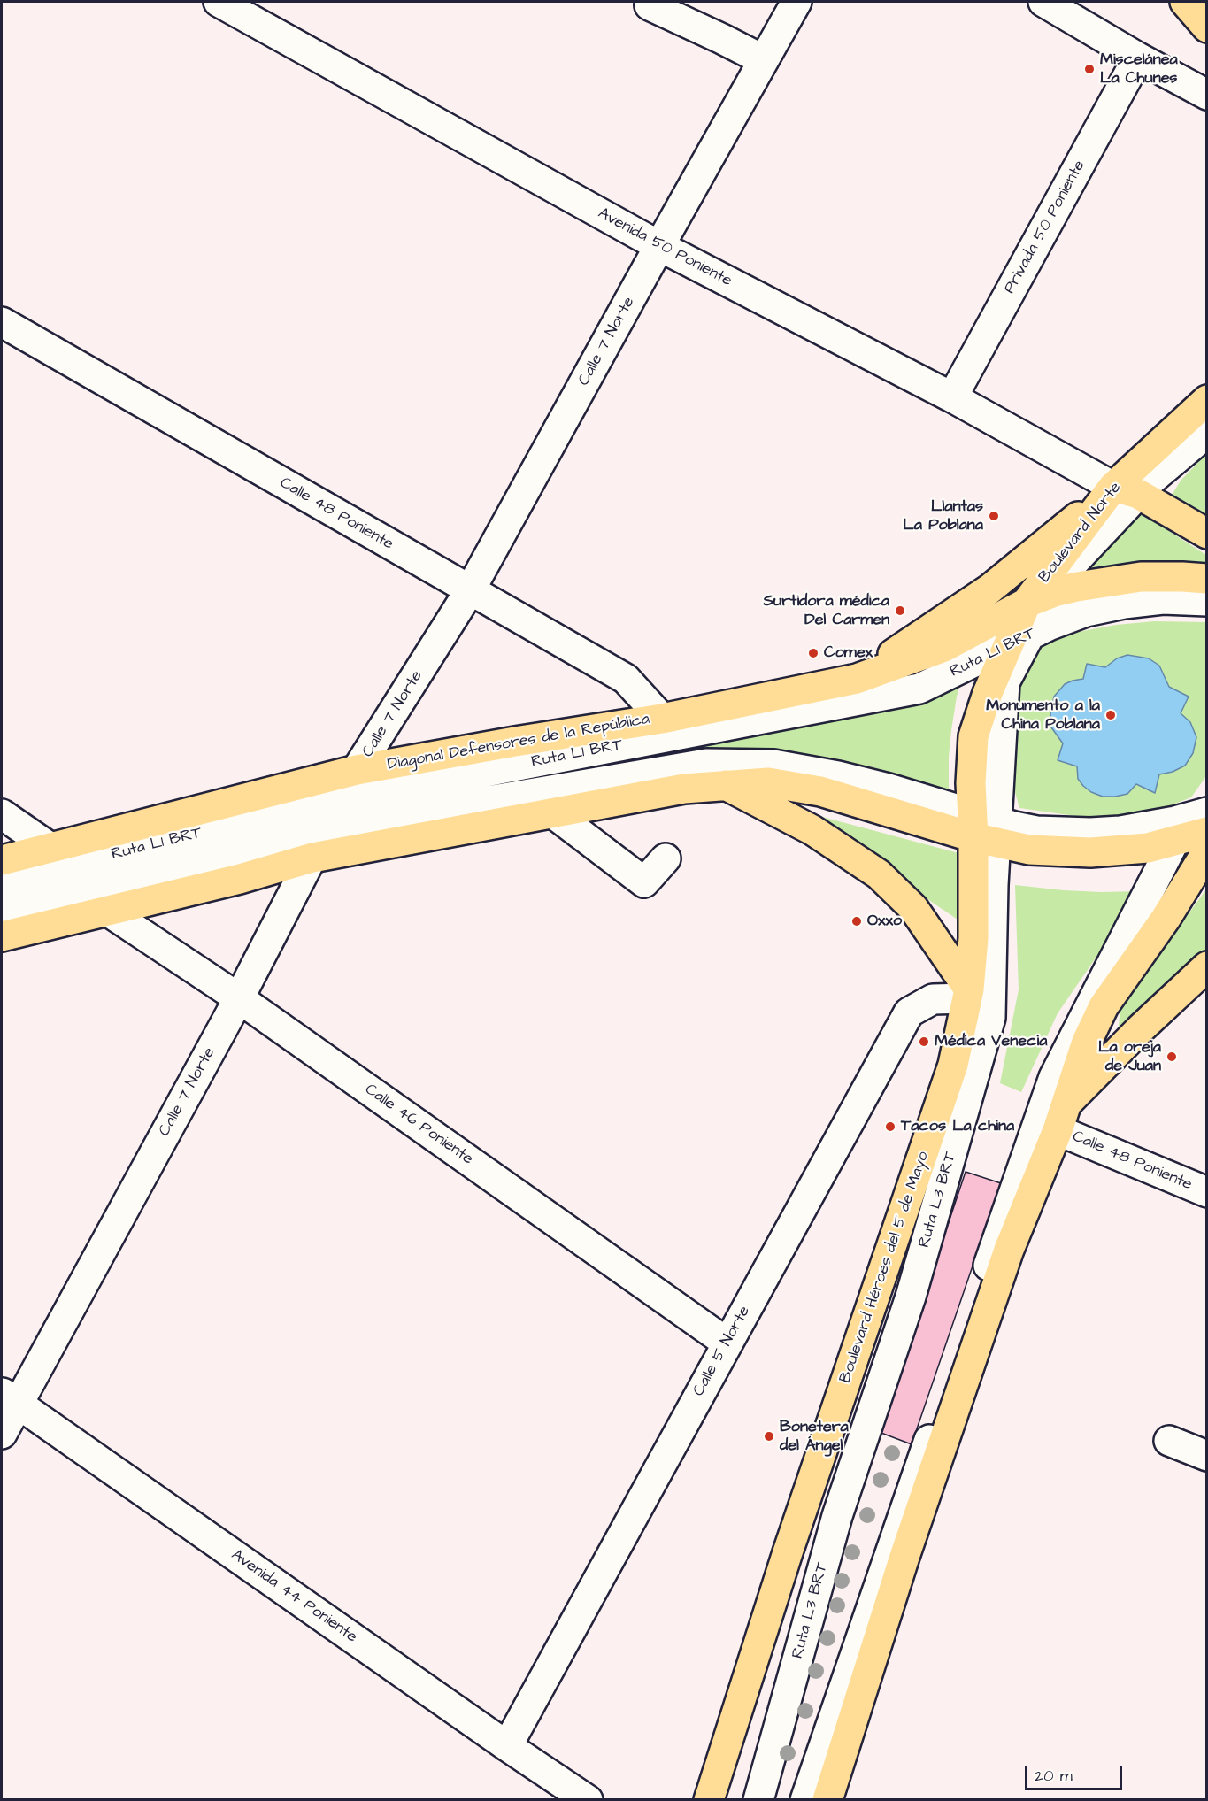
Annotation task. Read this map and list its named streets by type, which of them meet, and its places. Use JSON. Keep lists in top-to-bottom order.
{
  "streets": {
    "main road": ["Boulevard Norte", "Diagonal Defensores de la República", "Boulevard Héroes del 5 de Mayo"],
    "street": [
      "Privada 50 Poniente",
      "Avenida 50 Poniente",
      "Calle 7 Norte",
      "Calle 48 Poniente",
      "Ruta L1 BRT",
      "Calle 46 Poniente",
      "Ruta L3 BRT",
      "Calle 5 Norte",
      "Avenida 44 Poniente"
    ]
  },
  "crossings": [
    ["Privada 50 Poniente", "Avenida 50 Poniente"],
    ["Avenida 50 Poniente", "Calle 7 Norte"],
    ["Avenida 50 Poniente", "Boulevard Norte"],
    ["Calle 7 Norte", "Calle 48 Poniente"],
    ["Calle 7 Norte", "Ruta L1 BRT"],
    ["Calle 7 Norte", "Diagonal Defensores de la República"],
    ["Calle 7 Norte", "Calle 46 Poniente"],
    ["Calle 7 Norte", "Avenida 44 Poniente"],
    ["Calle 48 Poniente", "Diagonal Defensores de la República"],
    ["Boulevard Norte", "Diagonal Defensores de la República"],
    ["Boulevard Norte", "Boulevard Héroes del 5 de Mayo"],
    ["Ruta L1 BRT", "Ruta L3 BRT"],
    ["Ruta L1 BRT", "Boulevard Héroes del 5 de Mayo"],
    ["Diagonal Defensores de la República", "Boulevard Héroes del 5 de Mayo"],
    ["Calle 46 Poniente", "Calle 5 Norte"],
    ["Ruta L3 BRT", "Boulevard Héroes del 5 de Mayo"],
    ["Boulevard Héroes del 5 de Mayo", "Calle 5 Norte"],
    ["Calle 5 Norte", "Avenida 44 Poniente"]
  ],
  "places": [
    "Miscelánea La Chunes",
    "Llantas La Poblana",
    "Surtidora médica Del Carmen",
    "Comex",
    "Monumento a la China Poblana",
    "Oxxo",
    "Médica Venecia",
    "La oreja de Juan",
    "Tacos La china",
    "Bonetera del Ángel"
  ],
  "scale_bar": "20 m"
}
